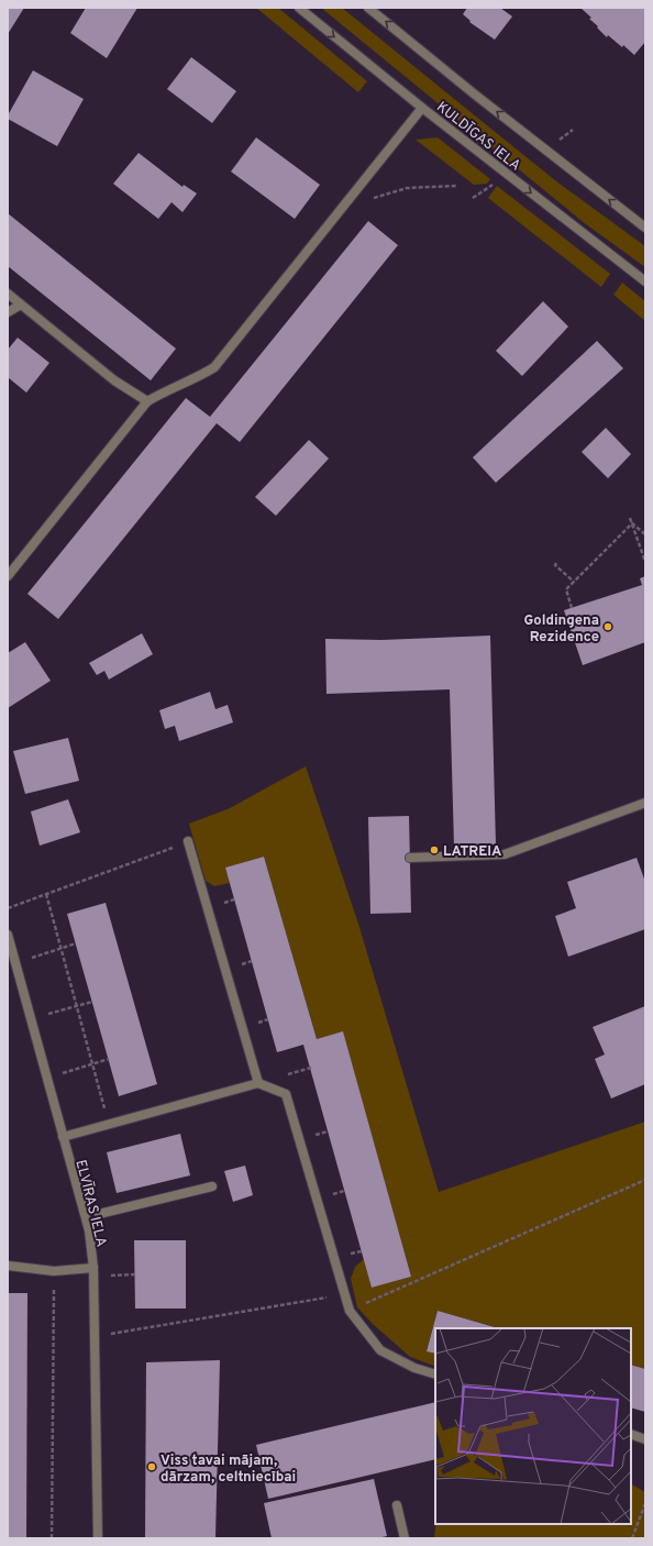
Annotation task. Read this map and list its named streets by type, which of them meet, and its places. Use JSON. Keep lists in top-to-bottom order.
{
  "streets": {
    "street": ["KULDĪGAS IELA", "ELVĪRAS IELA"]
  },
  "places": ["Goldingena Rezidence", "LATREIA", "Viss tavai mājam, dārzam, celtniecībai"]
}
